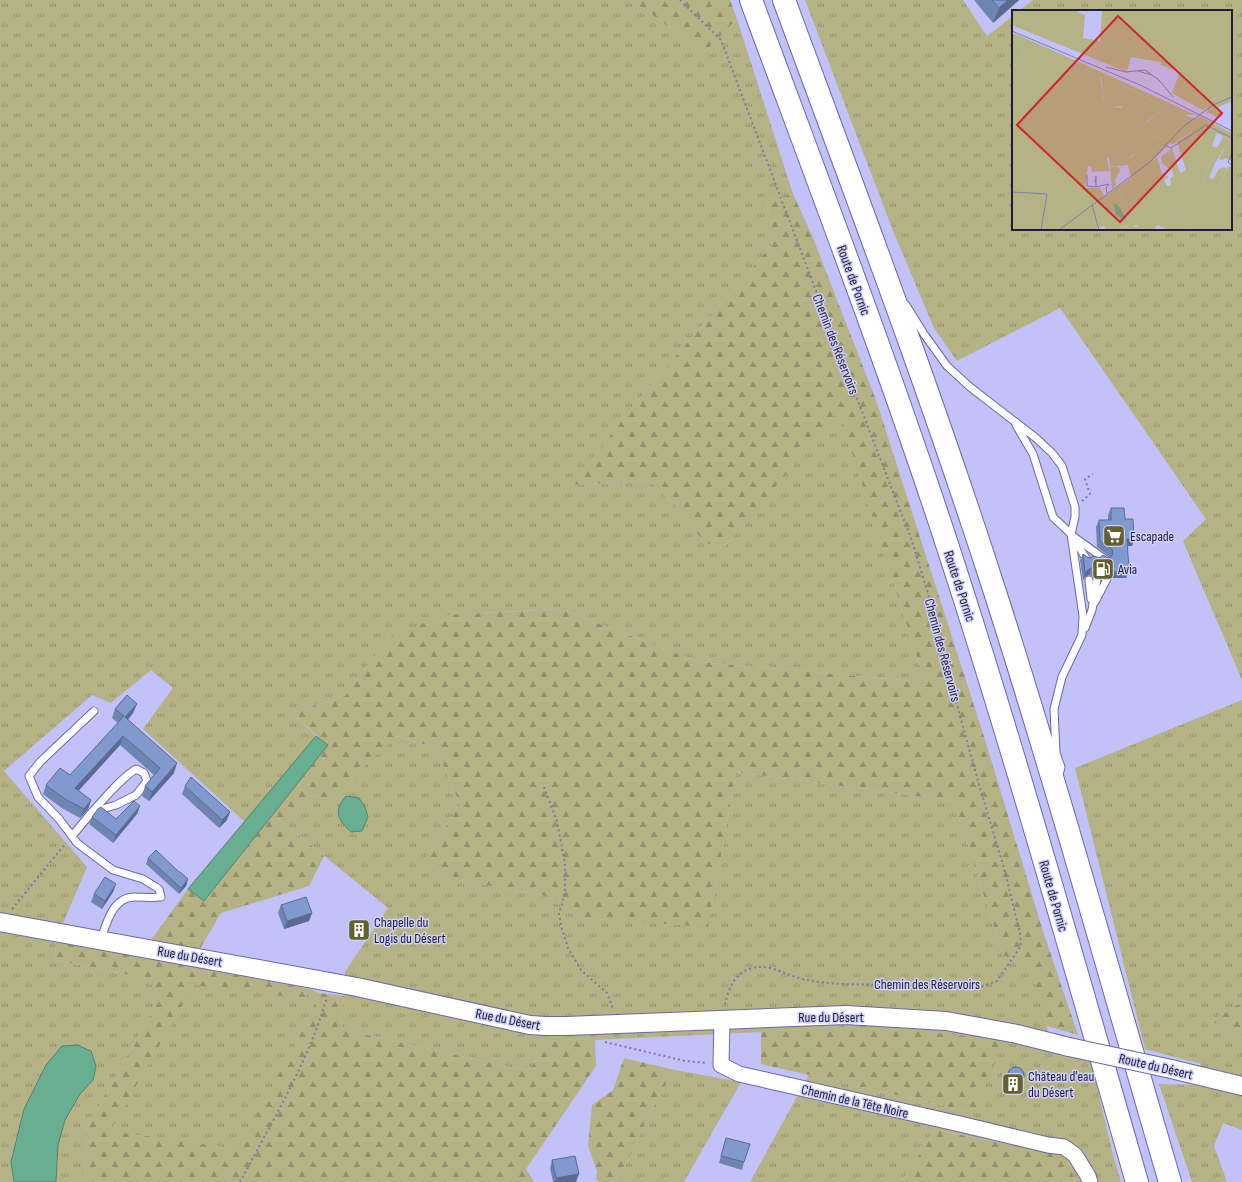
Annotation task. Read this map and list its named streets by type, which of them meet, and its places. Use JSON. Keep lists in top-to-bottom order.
{
  "streets": {
    "highway": ["Route de Pornic"],
    "street": ["Rue du Désert", "Route du Désert", "Chemin de la Tête Noire"],
    "path": ["Chemin des Réservoirs"]
  },
  "crossings": [
    ["Chemin des Réservoirs", "Rue du Désert"],
    ["Rue du Désert", "Route du Désert"]
  ],
  "places": {
    "supermarket": ["Escapade"],
    "fuel station": ["Avia"],
    "building": ["Chapelle du Logis du Désert", "Château d'eau du Désert"]
  }
}
